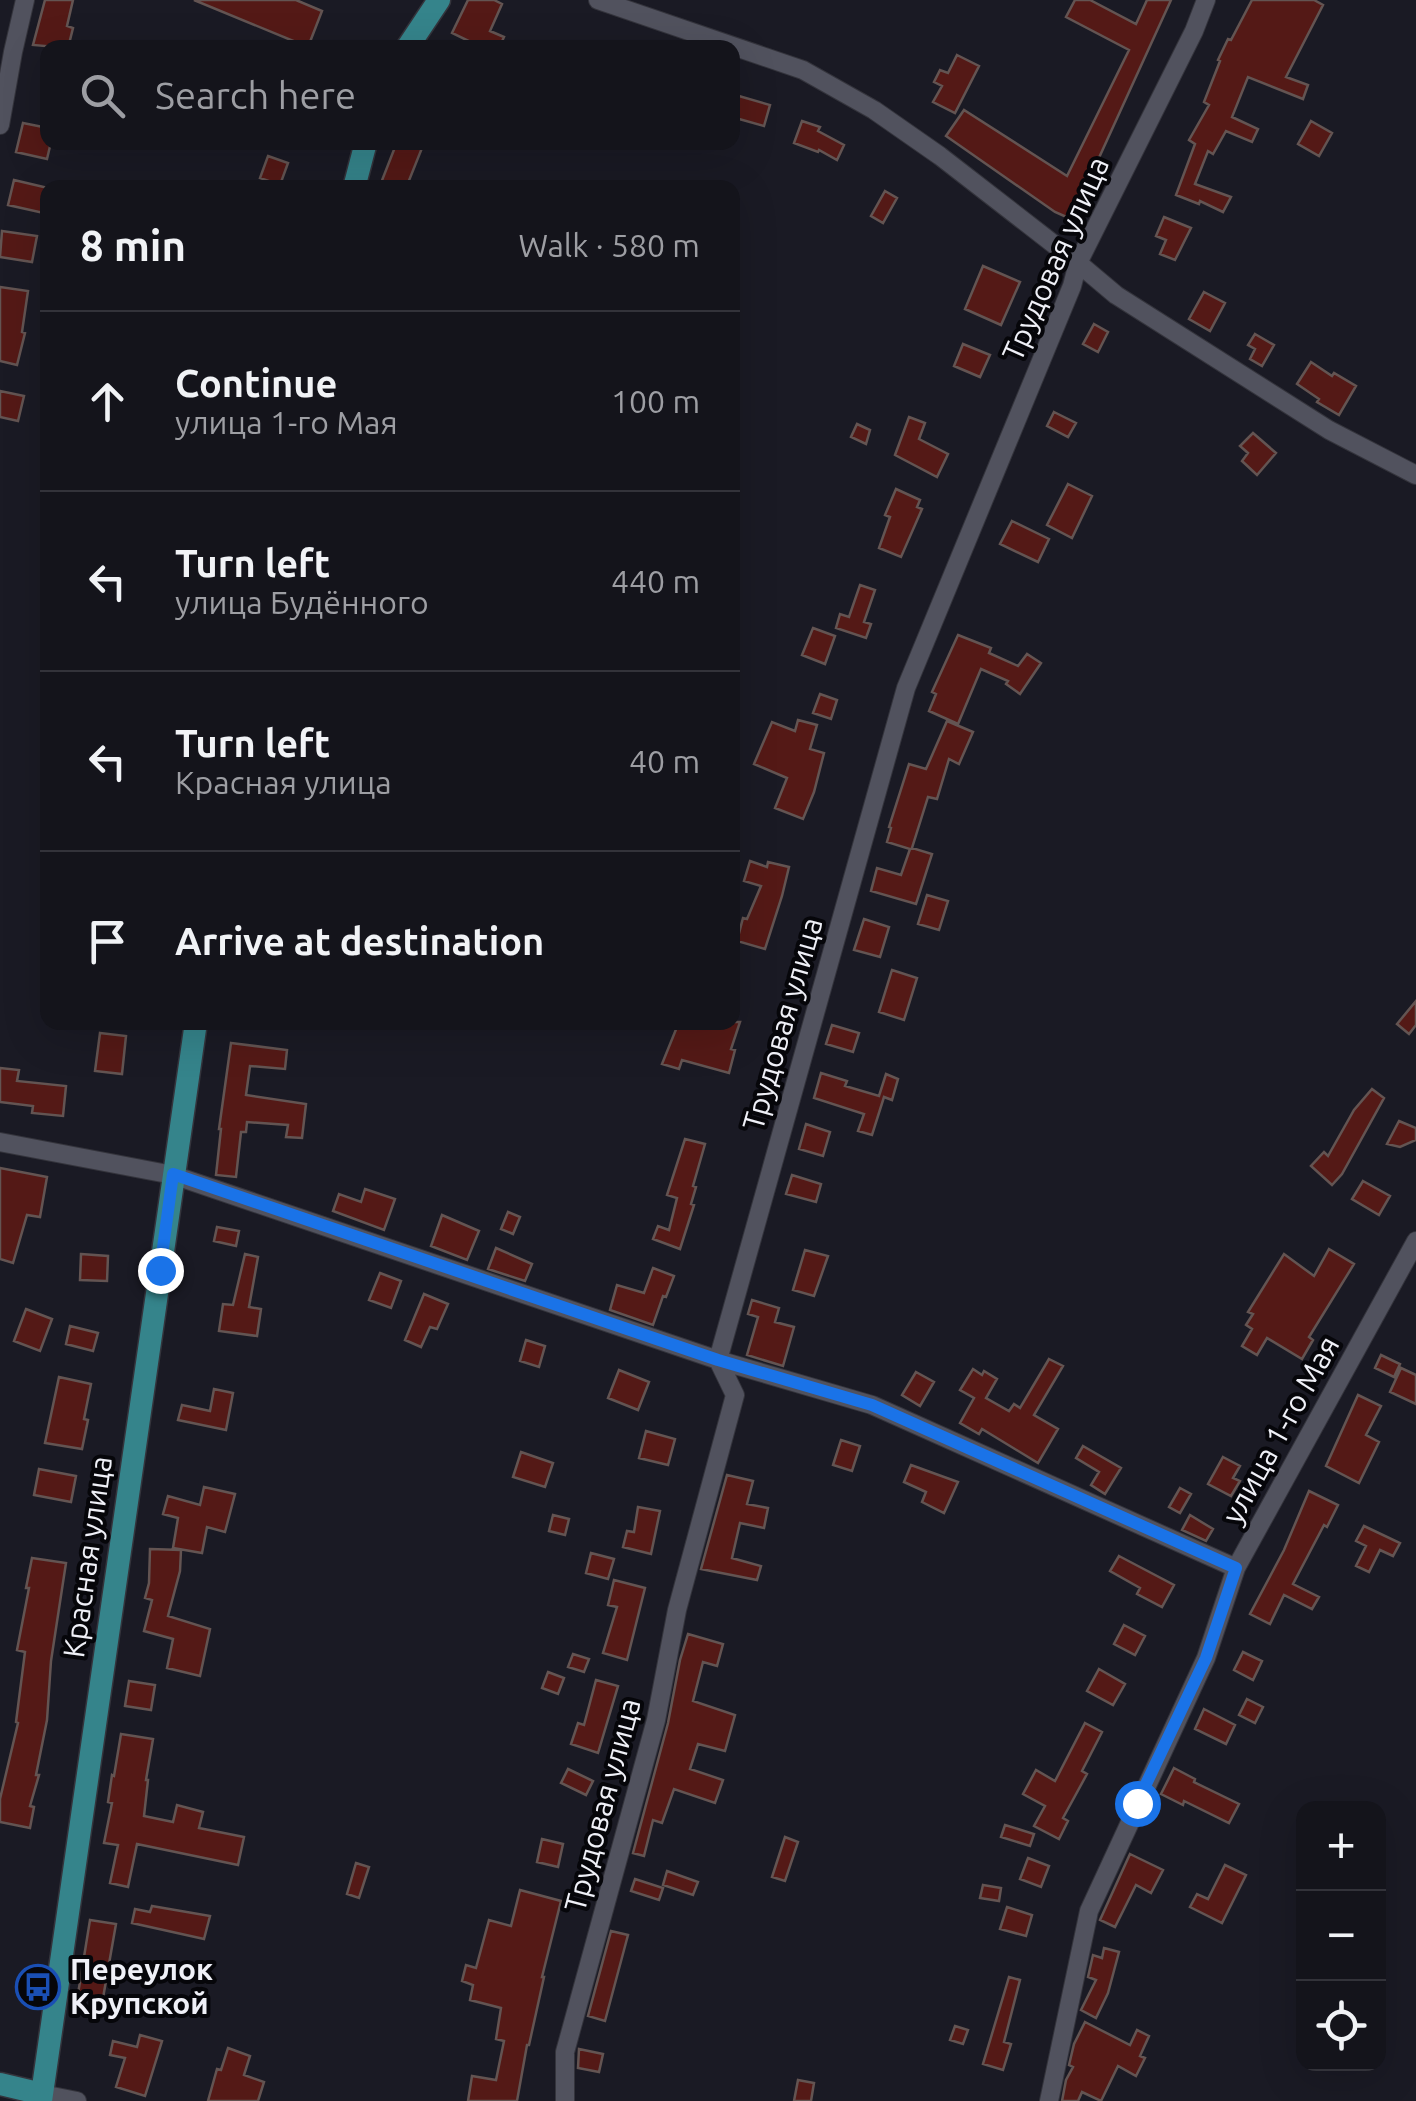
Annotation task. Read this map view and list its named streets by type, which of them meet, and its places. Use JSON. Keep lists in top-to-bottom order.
{
  "streets": {
    "main road": ["Красная улица"],
    "street": ["Трудовая улица", "улица 1-го Мая"]
  },
  "places": {
    "bus stop": ["Переулок Крупской"]
  },
  "page": {
    "search": "Search here",
    "heading": ["8 min", "Walk · 580 m"],
    "list": [
      ["Continue", "улица 1-го Мая", "100 m"],
      ["Turn left", "улица Будённого", "440 m"],
      ["Turn left", "Красная улица", "40 m"],
      "Arrive at destination"
    ],
    "map_buttons": ["+", "−"]
  }
}
